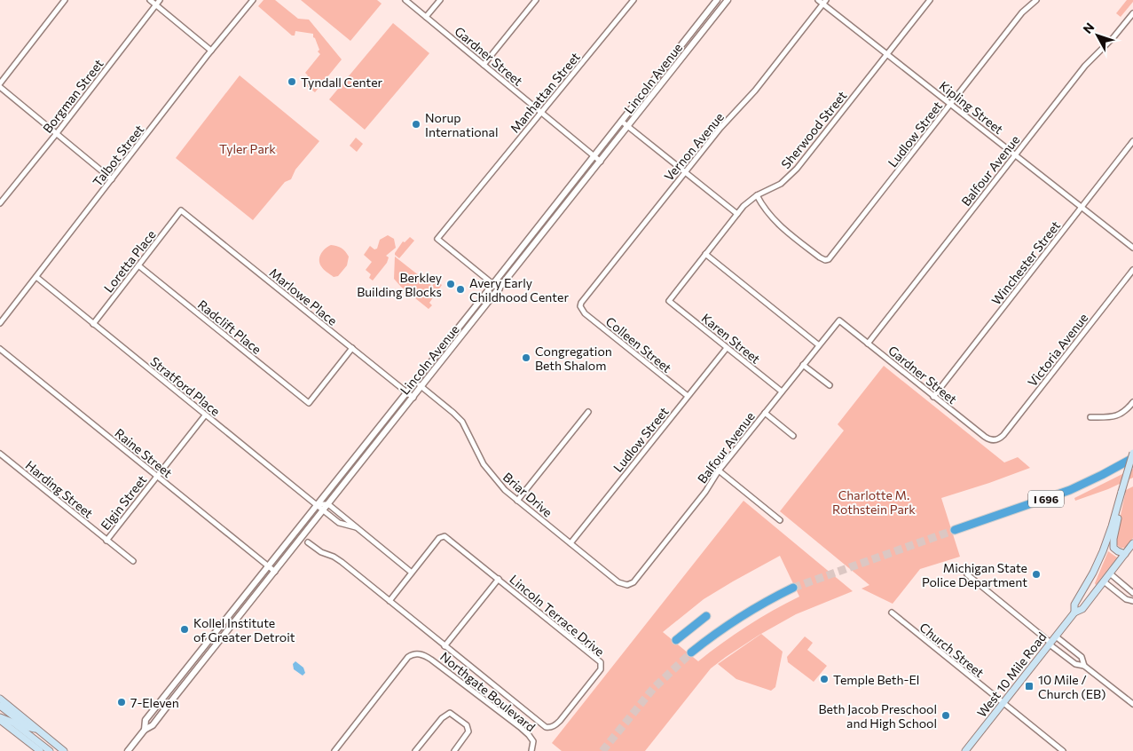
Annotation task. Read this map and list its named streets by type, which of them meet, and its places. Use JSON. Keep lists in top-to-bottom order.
{
  "streets": {
    "highway": ["I 696"],
    "main road": ["West 10 Mile Road"],
    "street": [
      "Gardner Street",
      "Lincoln Avenue",
      "Manhattan Street",
      "Borgman Street",
      "Kipling Street",
      "Sherwood Street",
      "Ludlow Street",
      "Vernon Avenue",
      "Talbot Street",
      "Balfour Avenue",
      "Loretta Place",
      "Winchester Street",
      "Marlowe Place",
      "Radclift Place",
      "Karen Street",
      "Colleen Street",
      "Victoria Avenue",
      "Stratford Place",
      "Raine Street",
      "Harding Street",
      "Briar Drive",
      "Elgin Street",
      "Lincoln Terrace Drive",
      "Church Street",
      "Northgate Boulevard"
    ]
  },
  "crossings": [
    ["Gardner Street", "Lincoln Avenue"],
    ["Gardner Street", "Manhattan Street"],
    ["Gardner Street", "Balfour Avenue"],
    ["Gardner Street", "Winchester Street"],
    ["Gardner Street", "Victoria Avenue"],
    ["Lincoln Avenue", "Manhattan Street"],
    ["Lincoln Avenue", "Marlowe Place"],
    ["Lincoln Avenue", "Stratford Place"],
    ["Lincoln Avenue", "Raine Street"],
    ["Lincoln Avenue", "Briar Drive"],
    ["Kipling Street", "Sherwood Street"],
    ["Kipling Street", "Ludlow Street"],
    ["Kipling Street", "Vernon Avenue"],
    ["Kipling Street", "Balfour Avenue"],
    ["Kipling Street", "Winchester Street"],
    ["Sherwood Street", "Ludlow Street"],
    ["Sherwood Street", "Karen Street"],
    ["Ludlow Street", "Karen Street"],
    ["Ludlow Street", "Colleen Street"],
    ["Ludlow Street", "Briar Drive"],
    ["Vernon Avenue", "Colleen Street"],
    ["Talbot Street", "Stratford Place"],
    ["Balfour Avenue", "Karen Street"],
    ["Balfour Avenue", "Briar Drive"],
    ["Loretta Place", "Marlowe Place"],
    ["Loretta Place", "Radclift Place"],
    ["Loretta Place", "Stratford Place"],
    ["Marlowe Place", "Radclift Place"],
    ["Stratford Place", "Elgin Street"],
    ["Raine Street", "Elgin Street"],
    ["Harding Street", "Elgin Street"],
    ["Church Street", "West 10 Mile Road"]
  ],
  "parks": ["Tyler Park", "Charlotte M. Rothstein Park"],
  "places": {
    "other": [
      "Tyndall Center",
      "Norup International",
      "Berkley Building Blocks",
      "Avery Early Childhood Center",
      "Congregation Beth Shalom",
      "Michigan State Police Department",
      "Kollel Institute of Greater Detroit",
      "Temple Beth-El",
      "7-Eleven",
      "Beth Jacob Preschool and High School"
    ],
    "transit": ["10 Mile / Church (EB)"]
  },
  "north": "top left"
}
